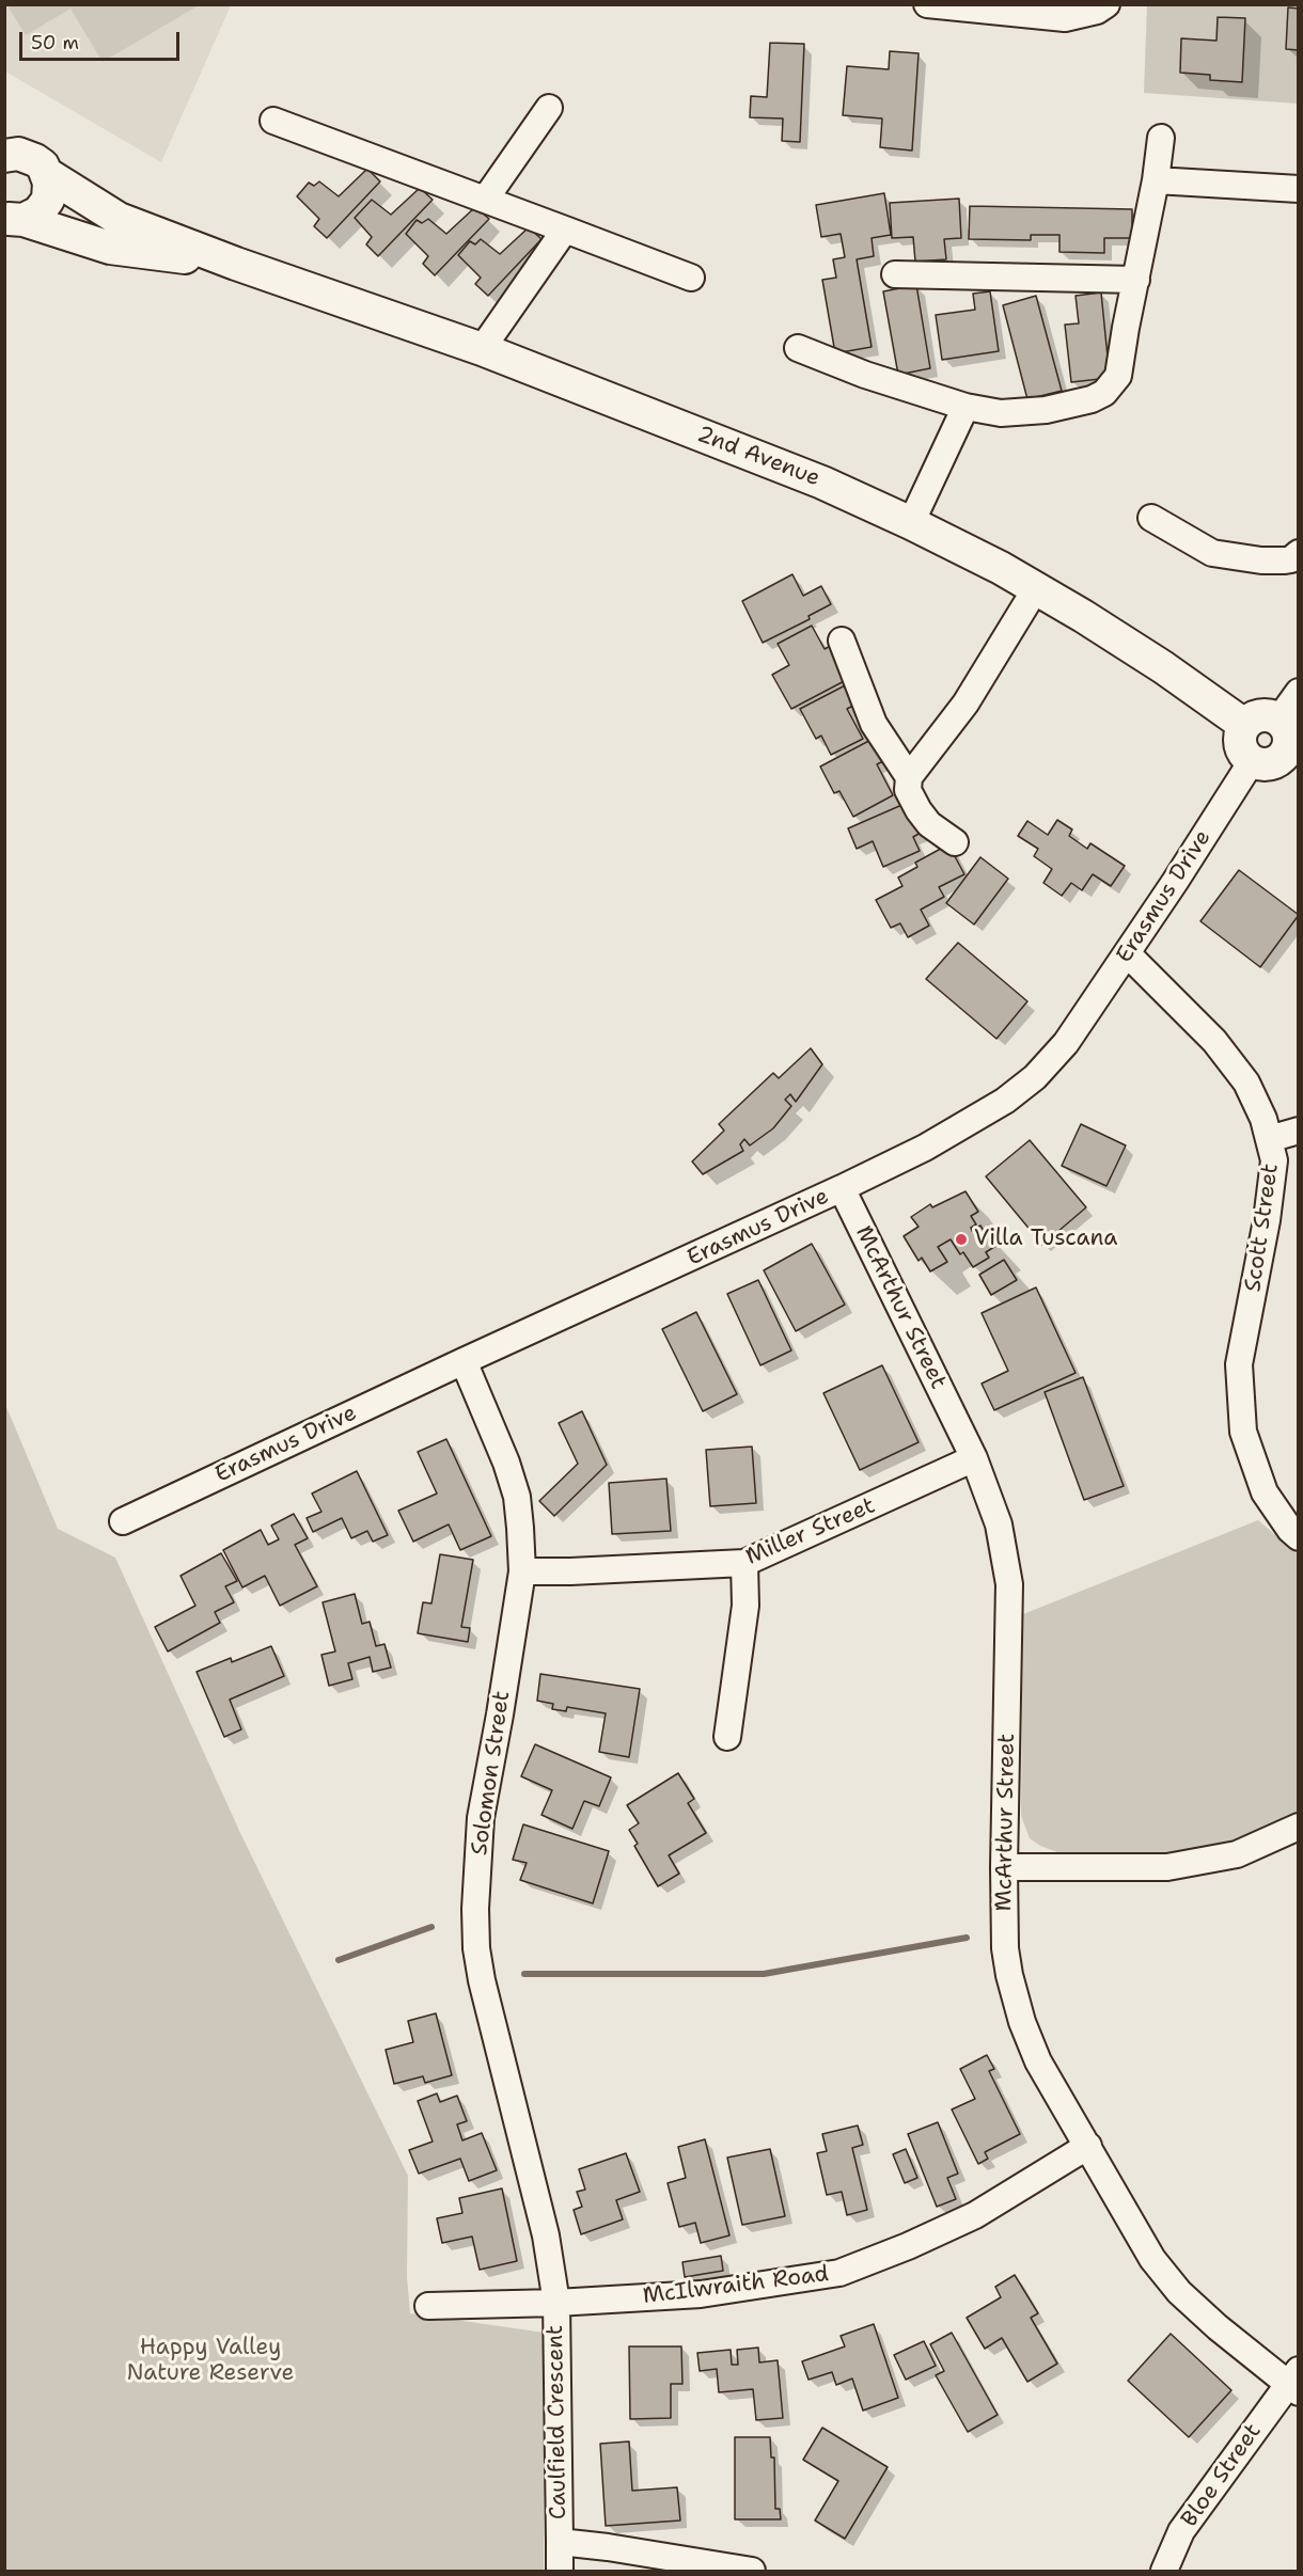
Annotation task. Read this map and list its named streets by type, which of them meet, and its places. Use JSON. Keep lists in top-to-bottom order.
{
  "streets": {
    "street": [
      "2nd Avenue",
      "Erasmus Drive",
      "Scott Street",
      "McArthur Street",
      "Miller Street",
      "Solomon Street",
      "McIlwraith Road",
      "Caulfield Crescent",
      "Bloe Street"
    ]
  },
  "crossings": [
    ["2nd Avenue", "Erasmus Drive"],
    ["Erasmus Drive", "Scott Street"],
    ["Erasmus Drive", "McArthur Street"],
    ["Erasmus Drive", "Solomon Street"],
    ["McArthur Street", "Miller Street"],
    ["McArthur Street", "McIlwraith Road"],
    ["McArthur Street", "Bloe Street"],
    ["Miller Street", "Solomon Street"],
    ["Solomon Street", "McIlwraith Road"],
    ["Solomon Street", "Caulfield Crescent"],
    ["McIlwraith Road", "Caulfield Crescent"]
  ],
  "parks": ["Happy Valley Nature Reserve"],
  "places": ["Villa Tuscana"],
  "scale_bar": "50 m"
}
